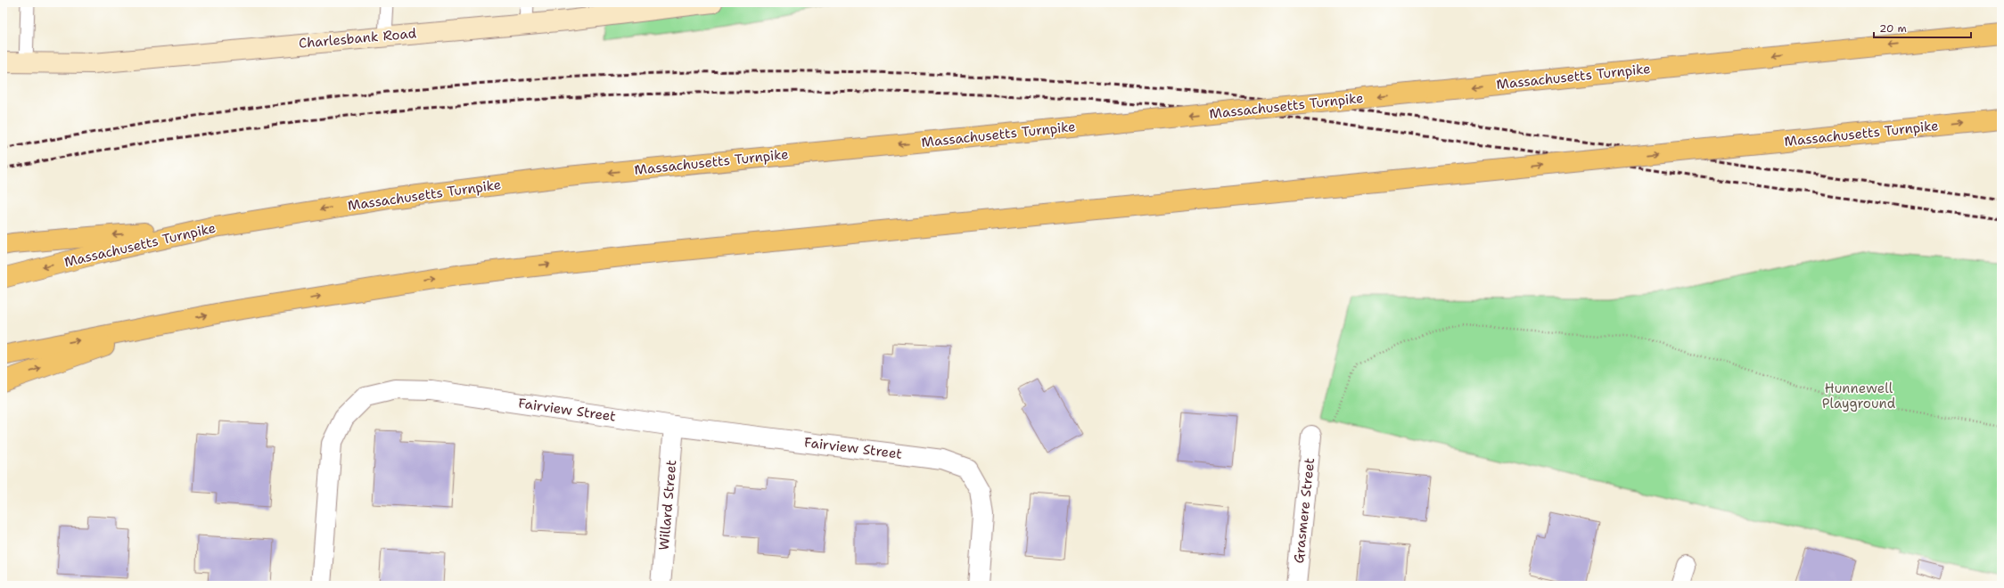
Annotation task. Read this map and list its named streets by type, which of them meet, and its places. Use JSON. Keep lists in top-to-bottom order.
{
  "streets": {
    "highway": ["Massachusetts Turnpike"],
    "street": [
      "Charlesbank Road",
      "Fairview Street",
      "Willard Street",
      "Grasmere Street"
    ]
  },
  "crossings": [
    ["Fairview Street", "Willard Street"]
  ],
  "parks": ["Hunnewell Playground"],
  "scale_bar": "20 m"
}
